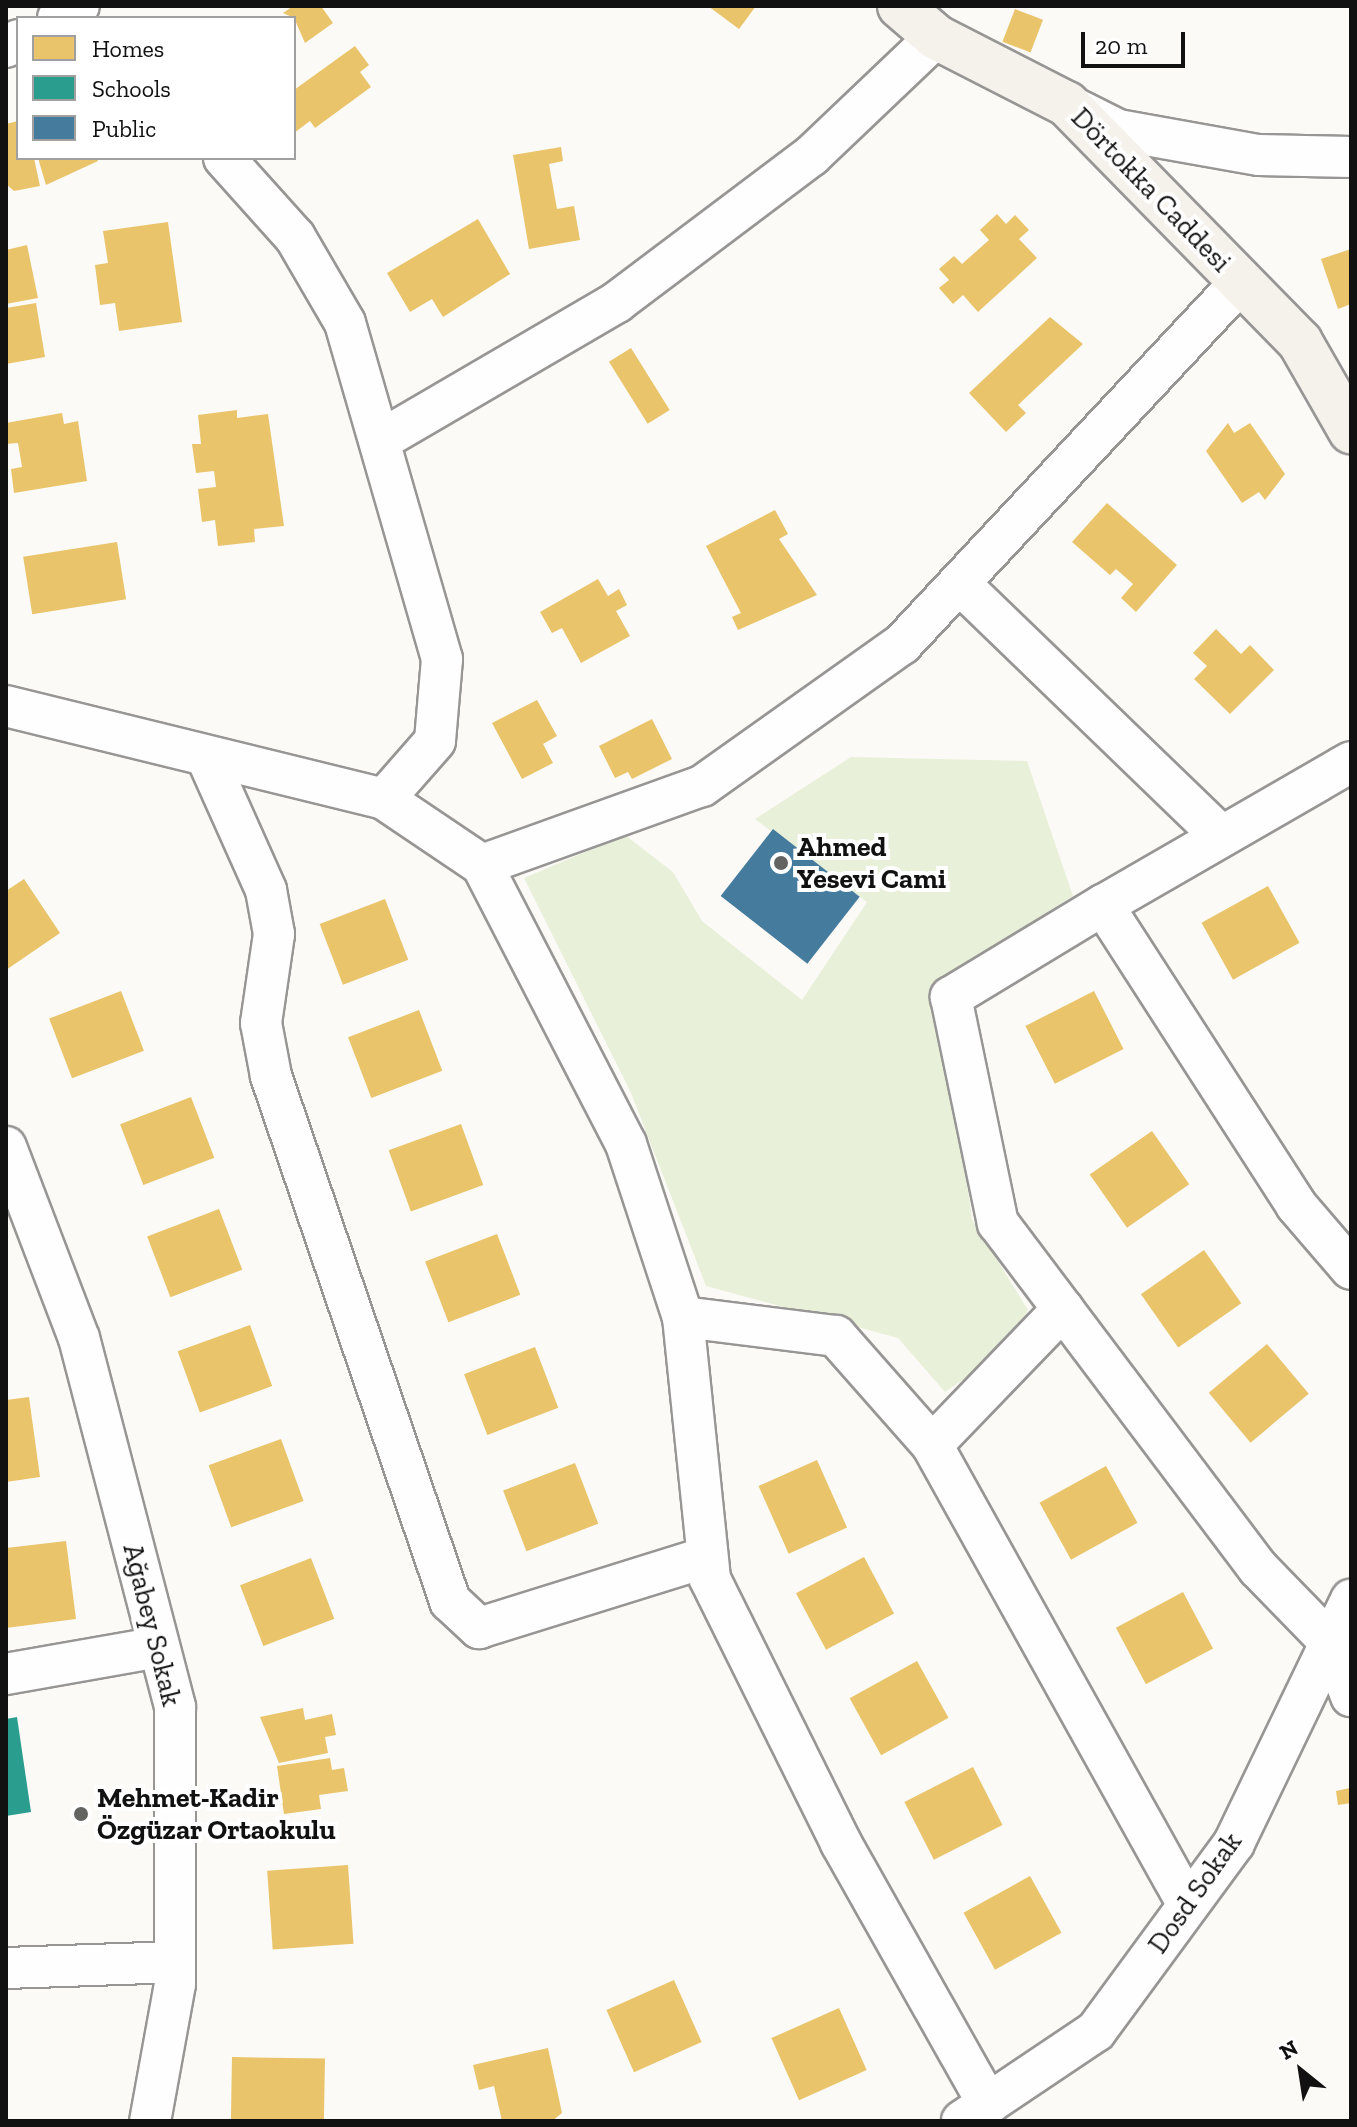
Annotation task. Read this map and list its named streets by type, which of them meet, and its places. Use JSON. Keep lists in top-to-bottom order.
{
  "streets": {
    "street": ["Dörtokka Caddesi", "Ağabey Sokak", "Dosd Sokak"]
  },
  "places": ["Ahmed Yesevi Cami", "Mehmet-Kadir Özgüzar Ortaokulu"],
  "legend": ["Homes", "Schools", "Public"],
  "scale_bar": "20 m",
  "north": "top left"
}
